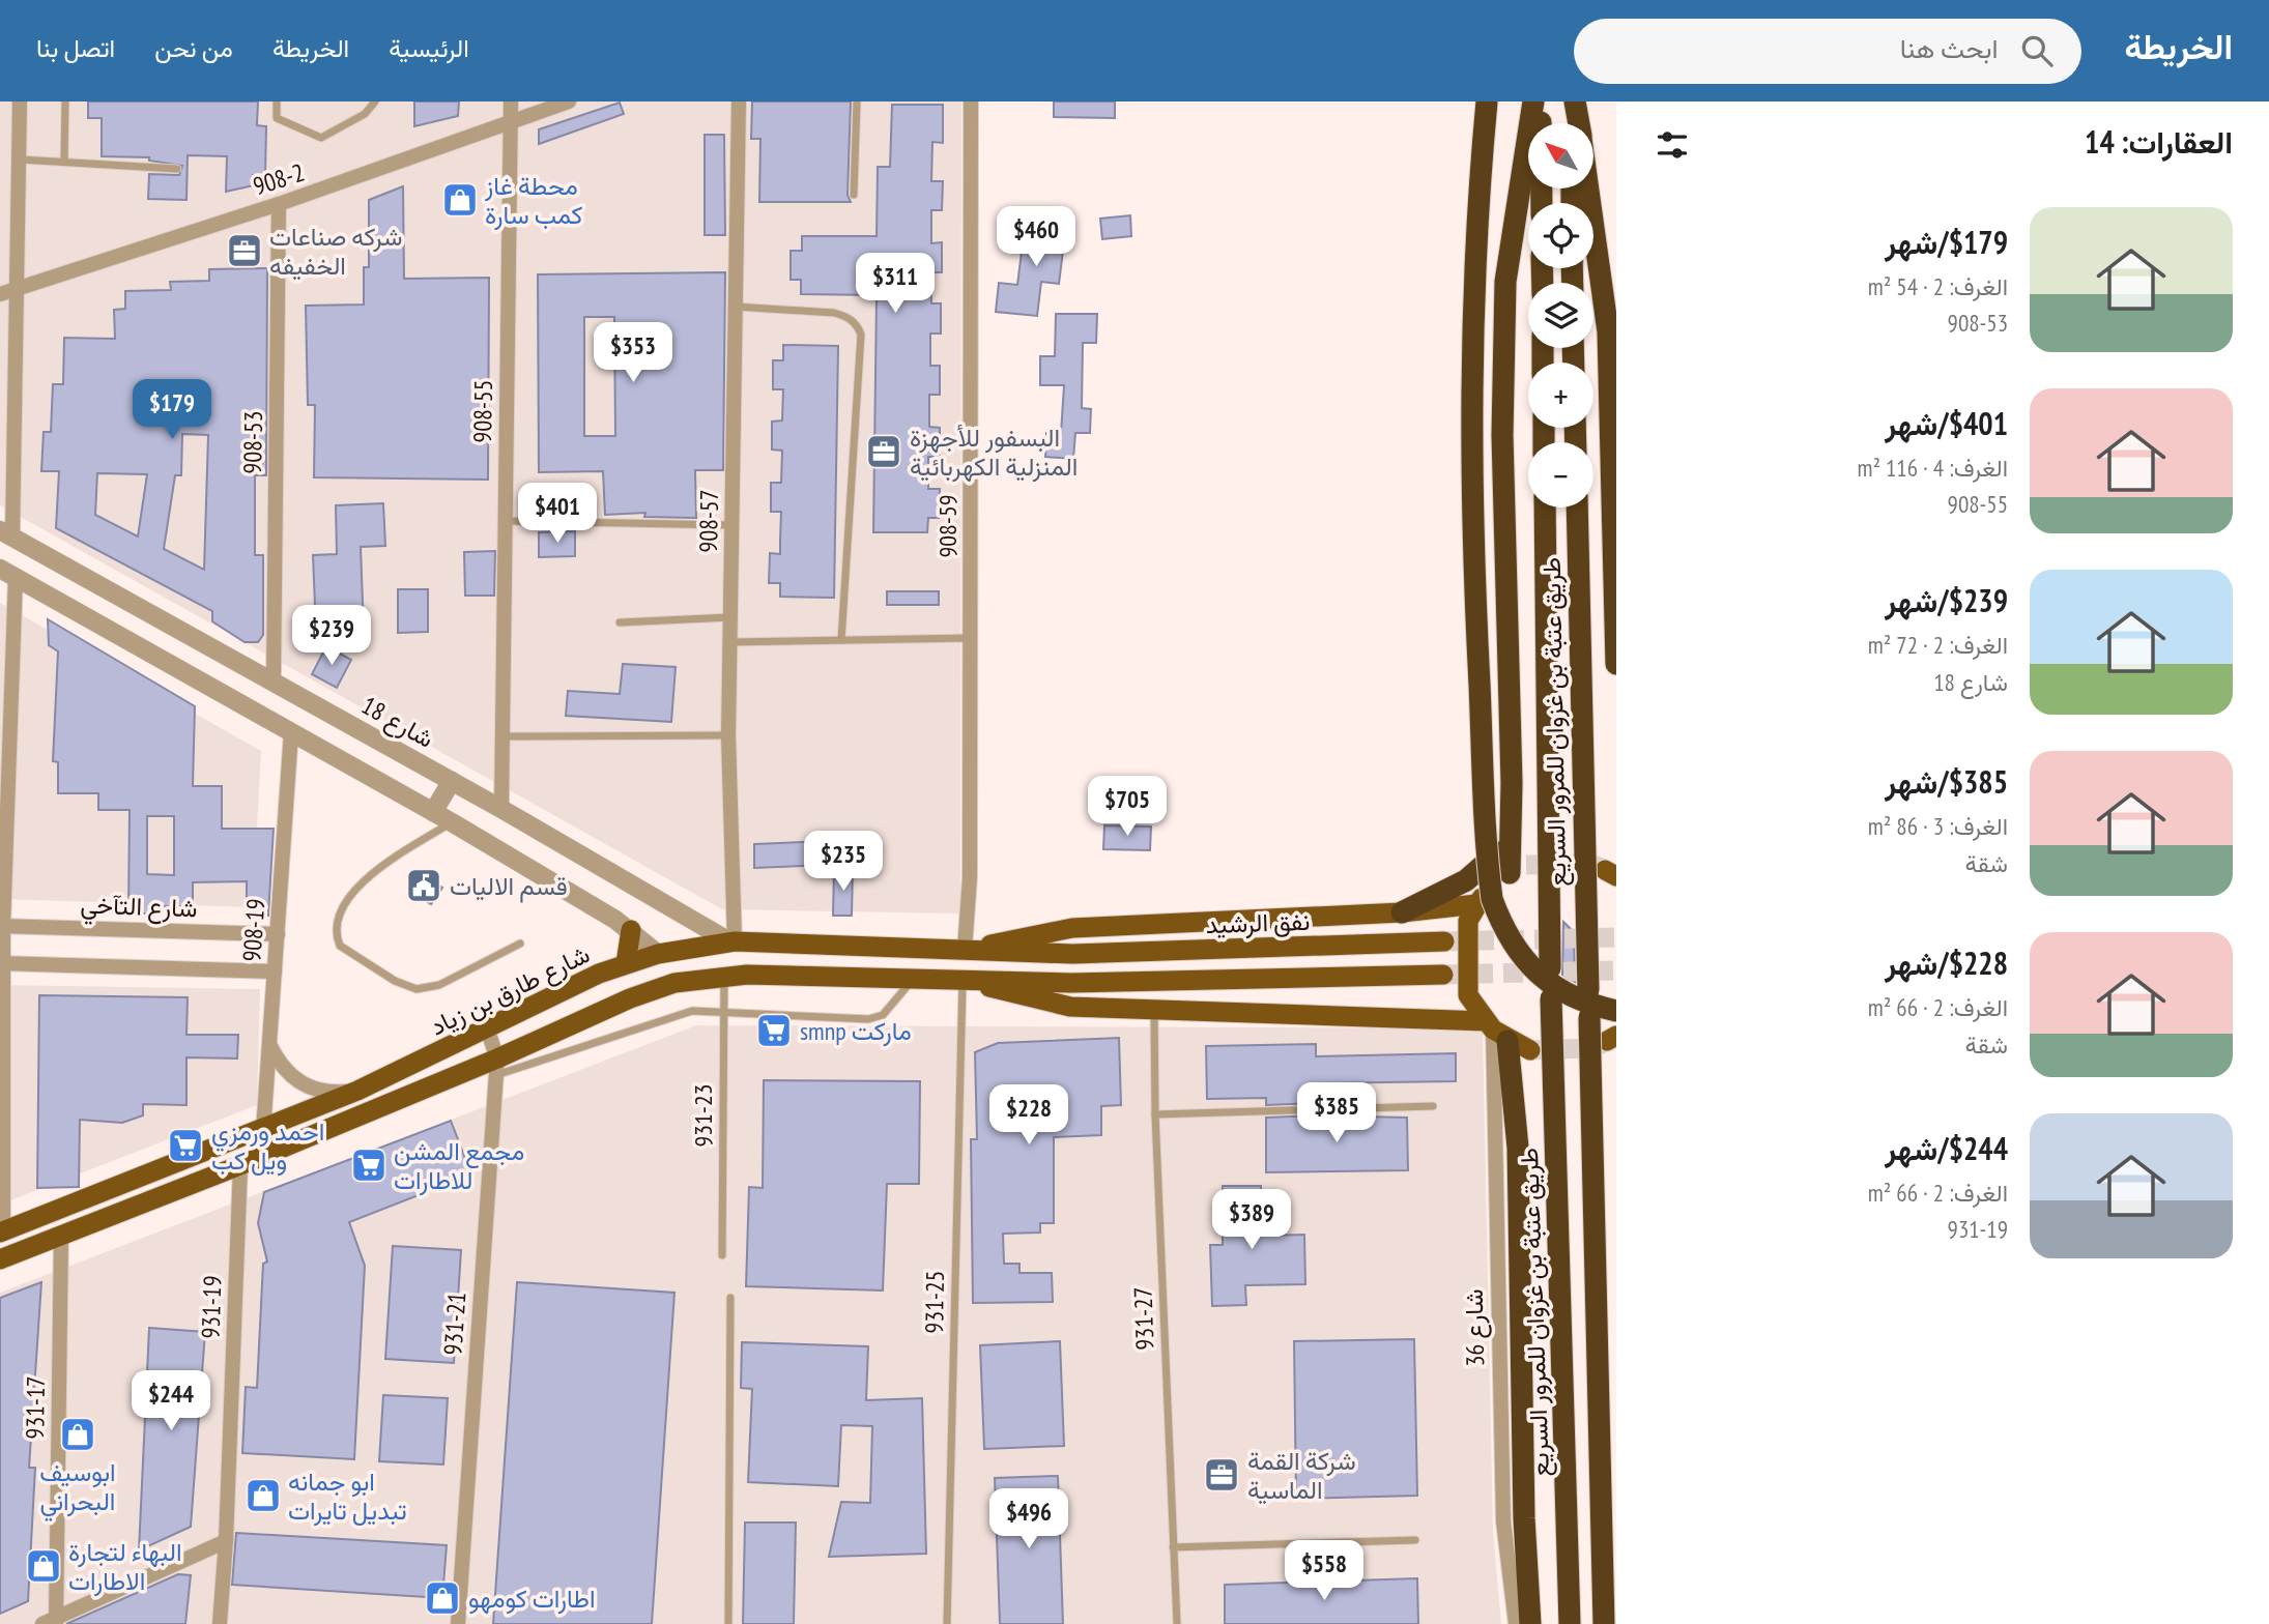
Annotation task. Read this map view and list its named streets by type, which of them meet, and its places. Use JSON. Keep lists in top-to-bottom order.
{
  "streets": {
    "highway": ["طريق عتبة بن غزوان للمرور السريع"],
    "main road": ["نفق الرشيد", "شارع طارق بن زياد"],
    "street": [
      "908-2",
      "908-55",
      "908-53",
      "908-57",
      "908-59",
      "شارع 18",
      "شارع التآخي",
      "908-19",
      "931-19",
      "931-21",
      "شارع 36",
      "931-17"
    ],
    "lane": ["931-23", "931-25", "931-27"]
  },
  "crossings": [
    ["908-2", "908-55"],
    ["908-2", "908-53"],
    ["908-55", "شارع 18"],
    ["908-53", "شارع 18"],
    ["908-57", "شارع 18"],
    ["908-57", "شارع طارق بن زياد"],
    ["908-59", "شارع طارق بن زياد"],
    ["شارع 18", "شارع طارق بن زياد"],
    ["شارع التآخي", "908-19"],
    ["نفق الرشيد", "شارع طارق بن زياد"],
    ["908-19", "شارع طارق بن زياد"],
    ["شارع طارق بن زياد", "931-21"]
  ],
  "places": {
    "shop": [
      "محطة غاز كمب سارة",
      "ابوسيف البحراني",
      "ابو جمانه تبديل تايرات",
      "البهاء لتجارة الاطارات",
      "اطارات كومهو"
    ],
    "office": ["شركه صناعات الخفيفه", "البسفور للأجهزة المنزلية الكهربائية", "شركة القمة الماسية"],
    "public building": ["قسم الاليات"],
    "supermarket": ["smnp ماركت", "احمد ورمزي ويل كب", "مجمع المشن للاطارات"]
  },
  "north": "top left",
  "page": {
    "header": "الخريطة",
    "search": "ابحث هنا",
    "nav": [
      "الرئيسية",
      "الخريطة",
      "من نحن",
      "اتصل بنا"
    ],
    "heading": "العقارات: 14",
    "map_buttons": ["+", "−"],
    "list": [
      {
        "name": "$179/شهر",
        "note": "الغرف: 2 · 54 m² · 908-53"
      },
      {
        "name": "$401/شهر",
        "note": "الغرف: 4 · 116 m² · 908-55"
      },
      {
        "name": "$239/شهر",
        "note": "الغرف: 2 · 72 m² · شارع 18"
      },
      {
        "name": "$385/شهر",
        "note": "الغرف: 3 · 86 m² · شقة"
      },
      {
        "name": "$228/شهر",
        "note": "الغرف: 2 · 66 m² · شقة"
      },
      {
        "name": "$244/شهر",
        "note": "الغرف: 2 · 66 m² · 931-19"
      }
    ],
    "price": [
      "$460",
      "$311",
      "$353",
      "$179",
      "$401",
      "$239",
      "$705",
      "$235",
      "$385",
      "$228",
      "$389",
      "$244",
      "$496",
      "$558"
    ]
  }
}
